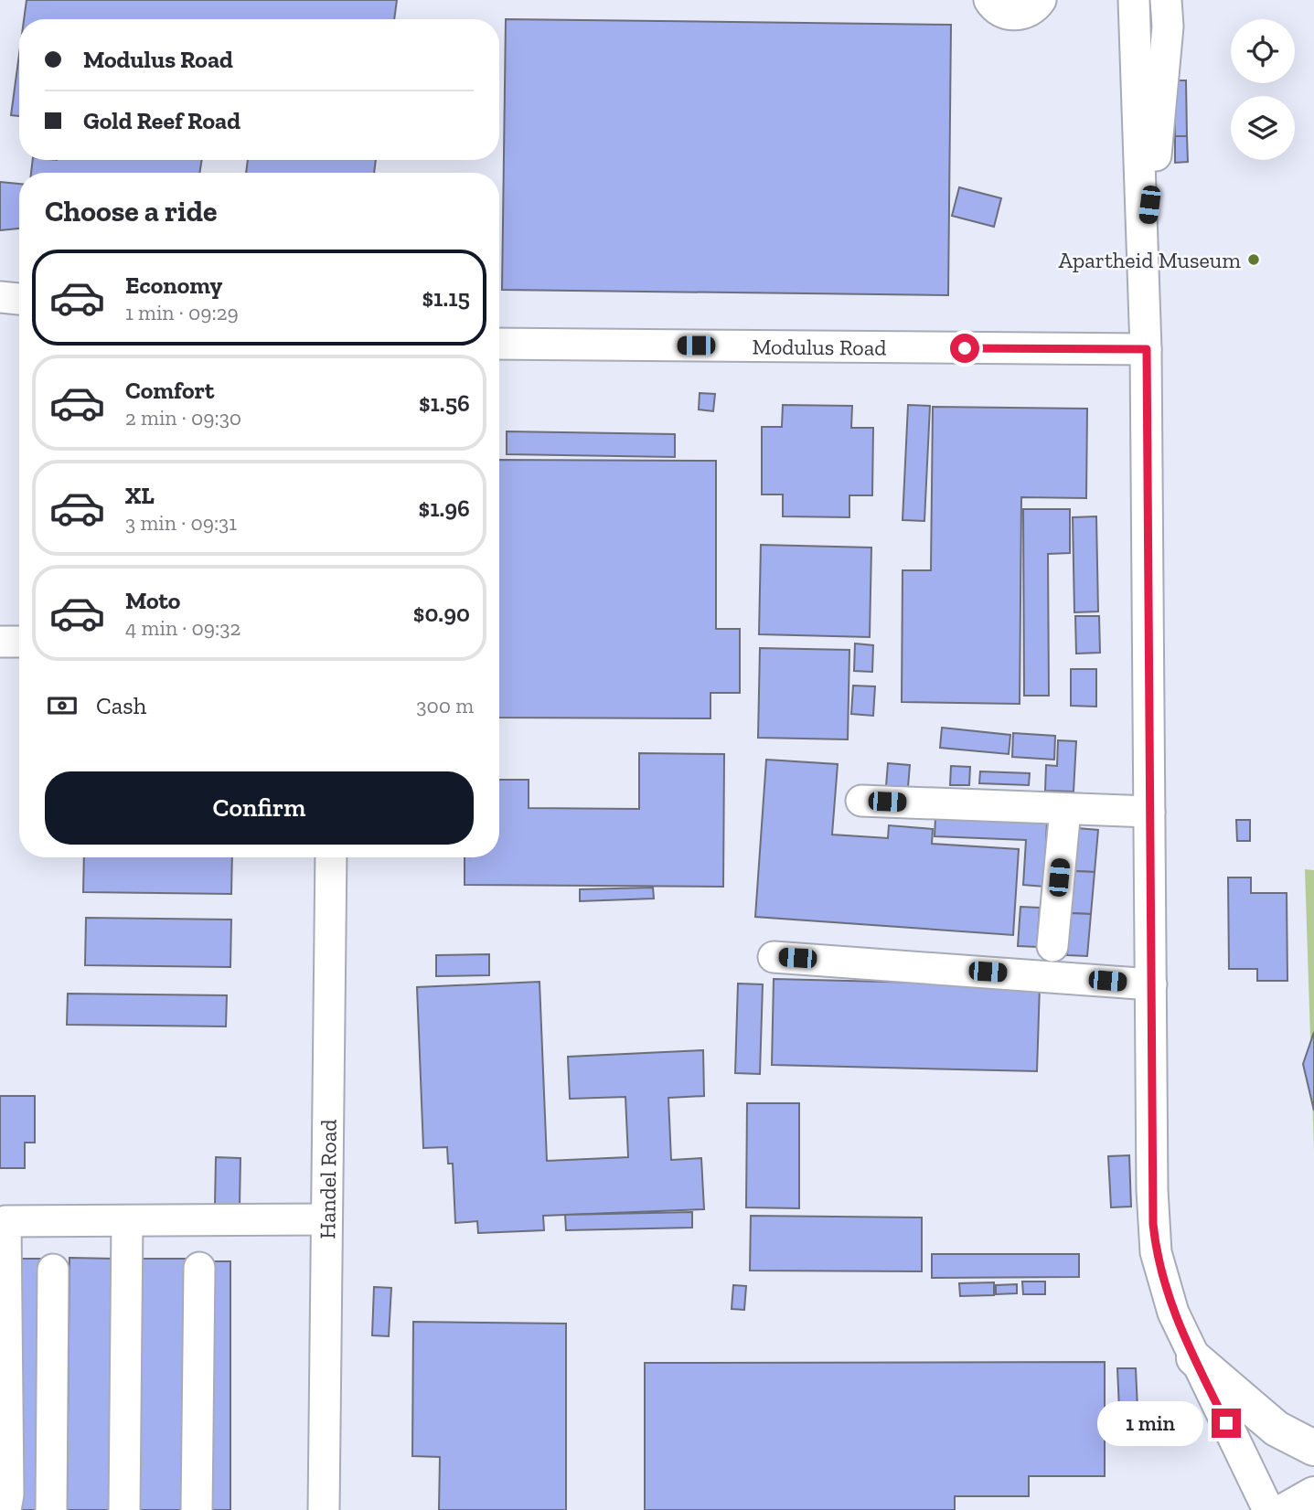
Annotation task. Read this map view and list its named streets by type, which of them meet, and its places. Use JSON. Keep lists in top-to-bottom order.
{
  "streets": {
    "street": ["Modulus Road", "Handel Road"]
  },
  "places": ["Apartheid Museum"],
  "page": {
    "banner": ["Modulus Road", "Gold Reef Road"],
    "heading": "Choose a ride",
    "list": [
      {
        "name": "Economy",
        "note": "1 min · 09:29",
        "value": "$1.15"
      },
      {
        "name": "Comfort",
        "note": "2 min · 09:30",
        "value": "$1.56"
      },
      {
        "name": "XL",
        "note": "3 min · 09:31",
        "value": "$1.96"
      },
      {
        "name": "Moto",
        "note": "4 min · 09:32",
        "value": "$0.90"
      }
    ],
    "pay": ["Cash", "300 m"],
    "buttons": "Confirm",
    "bubble": "1 min"
  }
}
